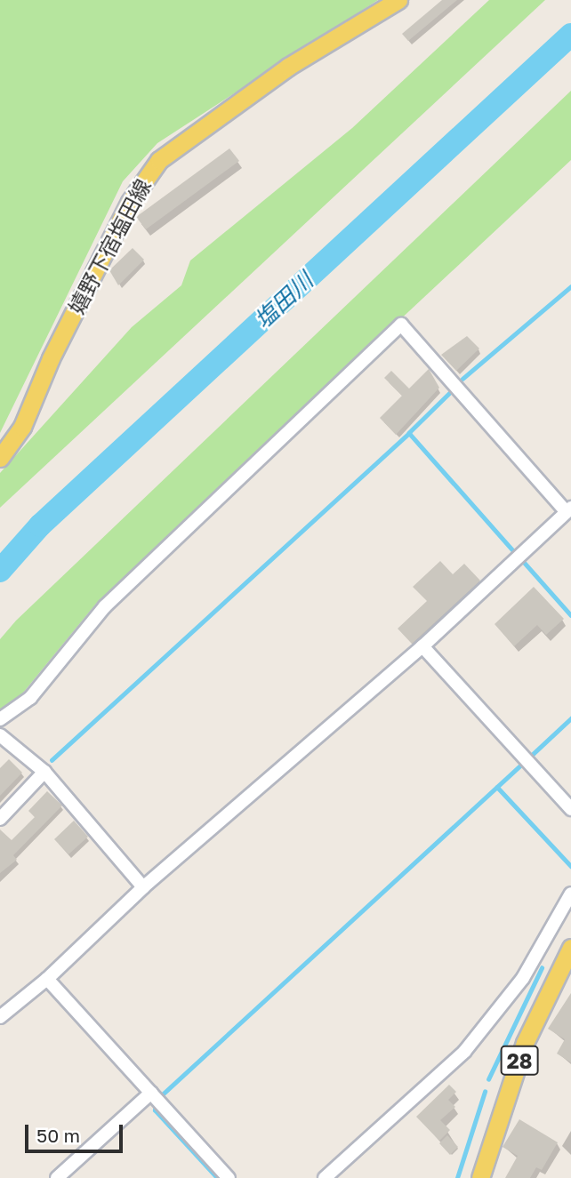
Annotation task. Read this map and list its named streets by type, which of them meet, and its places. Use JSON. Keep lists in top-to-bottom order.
{
  "streets": {
    "main road": ["嬉野下宿塩田線", "28"]
  },
  "water": ["塩田川"],
  "scale_bar": "50 m"
}
